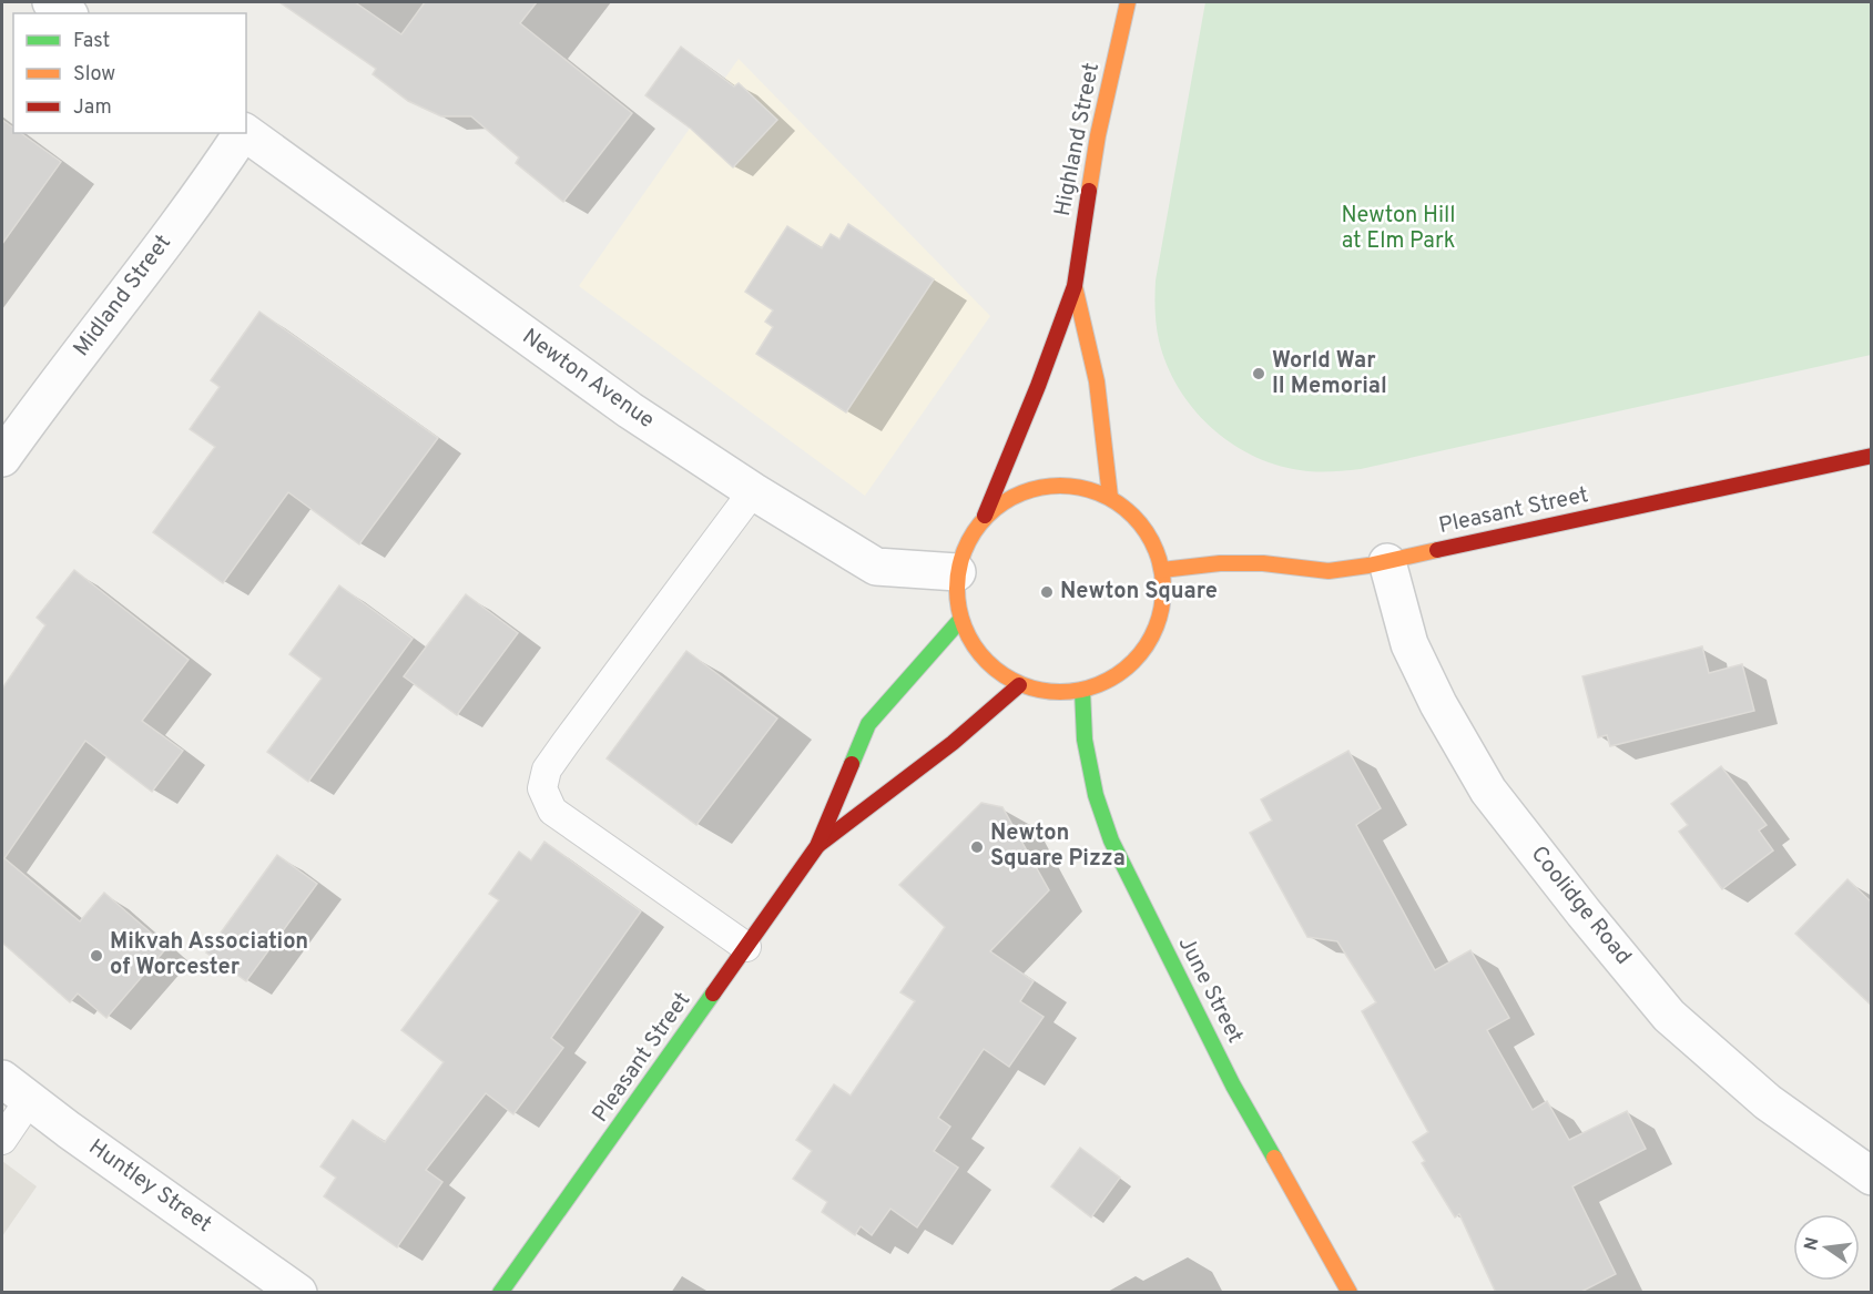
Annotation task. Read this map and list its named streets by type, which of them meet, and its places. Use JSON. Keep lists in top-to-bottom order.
{
  "streets": {
    "main road": ["Highland Street", "Pleasant Street", "June Street"],
    "street": [
      "Midland Street",
      "Newton Avenue",
      "Coolidge Road",
      "Huntley Street"
    ]
  },
  "crossings": [
    ["Highland Street", "Newton Avenue"],
    ["Highland Street", "Pleasant Street"],
    ["Highland Street", "June Street"],
    ["Newton Avenue", "Pleasant Street"],
    ["Newton Avenue", "June Street"],
    ["Pleasant Street", "Coolidge Road"],
    ["Pleasant Street", "June Street"]
  ],
  "parks": ["Newton Hill at Elm Park"],
  "places": [
    "World War II Memorial",
    "Newton Square",
    "Newton Square Pizza",
    "Mikvah Association of Worcester"
  ],
  "legend": ["Fast", "Slow", "Jam"],
  "north": "left"
}
